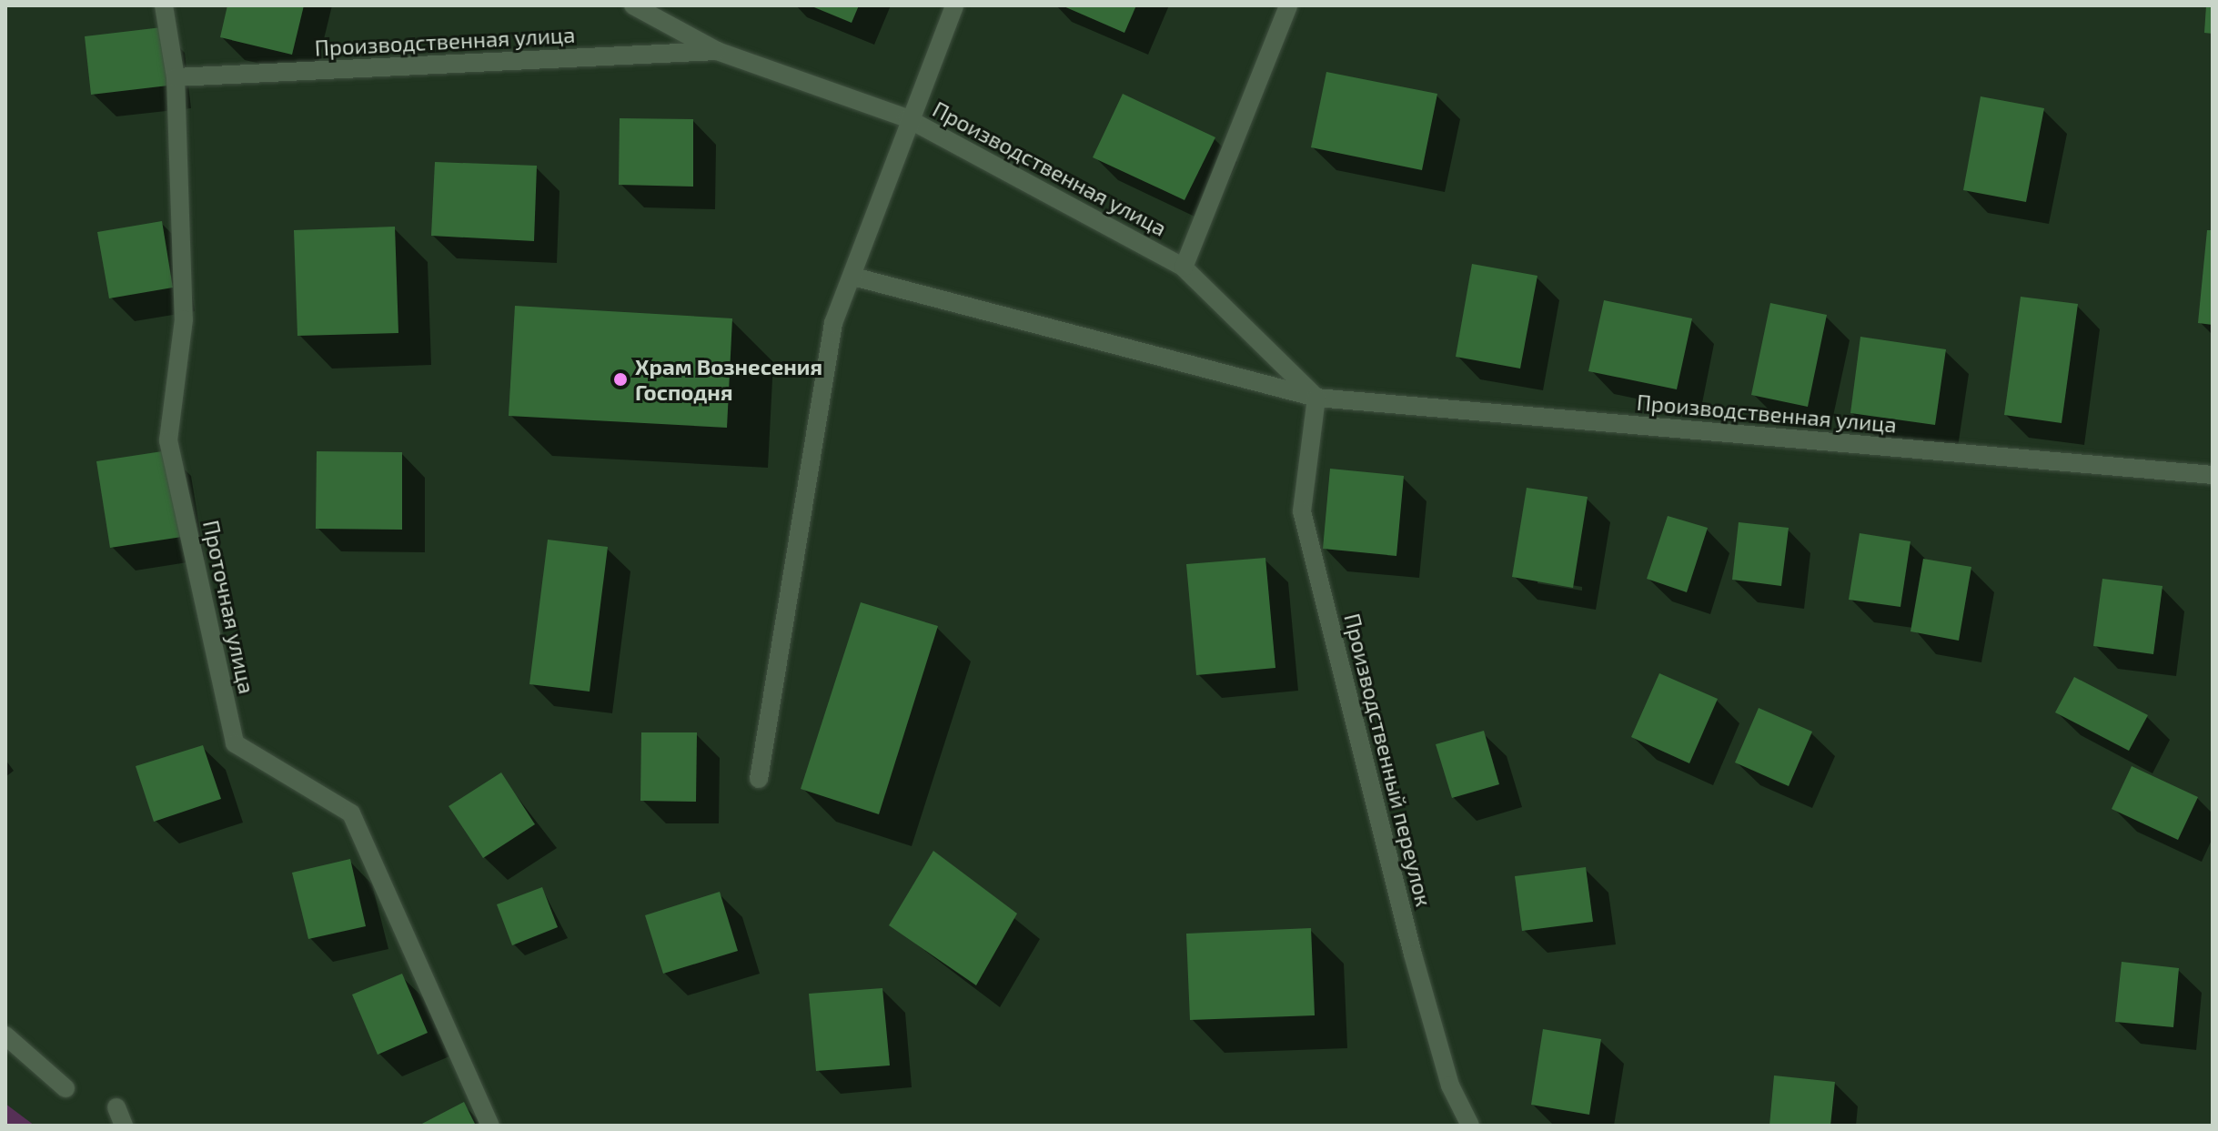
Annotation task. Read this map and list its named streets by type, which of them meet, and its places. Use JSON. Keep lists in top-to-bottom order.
{
  "streets": {
    "street": ["Производственная улица", "Проточная улица", "Производственный переулок"]
  },
  "crossings": [
    ["Производственная улица", "Проточная улица"],
    ["Производственная улица", "Производственный переулок"]
  ],
  "places": ["Храм Вознесения Господня"]
}
